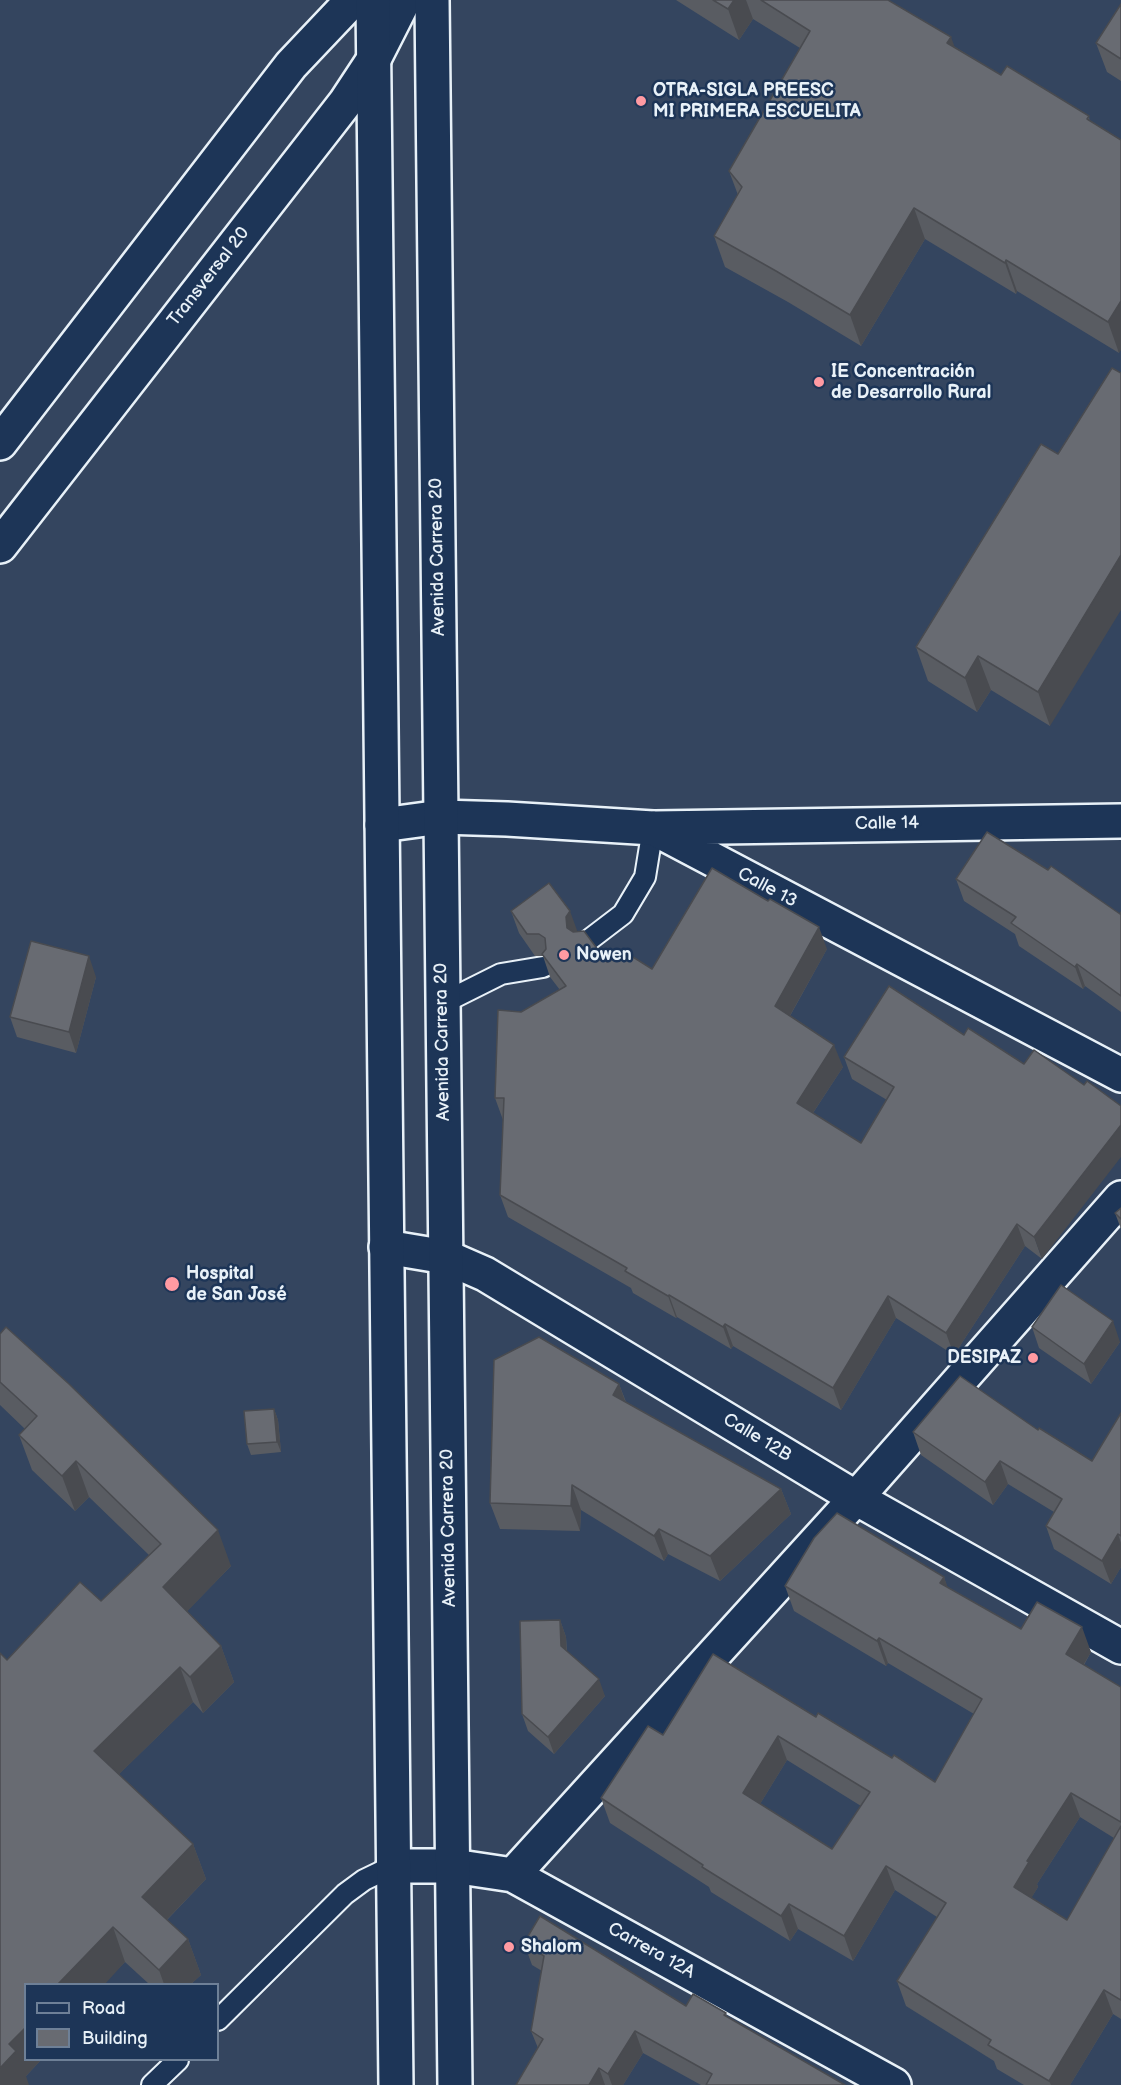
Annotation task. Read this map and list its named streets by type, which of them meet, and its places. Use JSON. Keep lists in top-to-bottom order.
{
  "streets": {
    "street": [
      "Transversal 20",
      "Avenida Carrera 20",
      "Calle 14",
      "Calle 13",
      "Calle 12B",
      "Carrera 12A"
    ]
  },
  "crossings": [
    ["Avenida Carrera 20", "Calle 13"],
    ["Avenida Carrera 20", "Calle 12B"],
    ["Avenida Carrera 20", "Carrera 12A"],
    ["Calle 14", "Calle 13"]
  ],
  "places": [
    "OTRA-SIGLA PREESC MI PRIMERA ESCUELITA",
    "IE Concentración de Desarrollo Rural",
    "Nowen",
    "Hospital de San José",
    "DESIPAZ",
    "Shalom"
  ],
  "legend": ["Road", "Building"]
}
